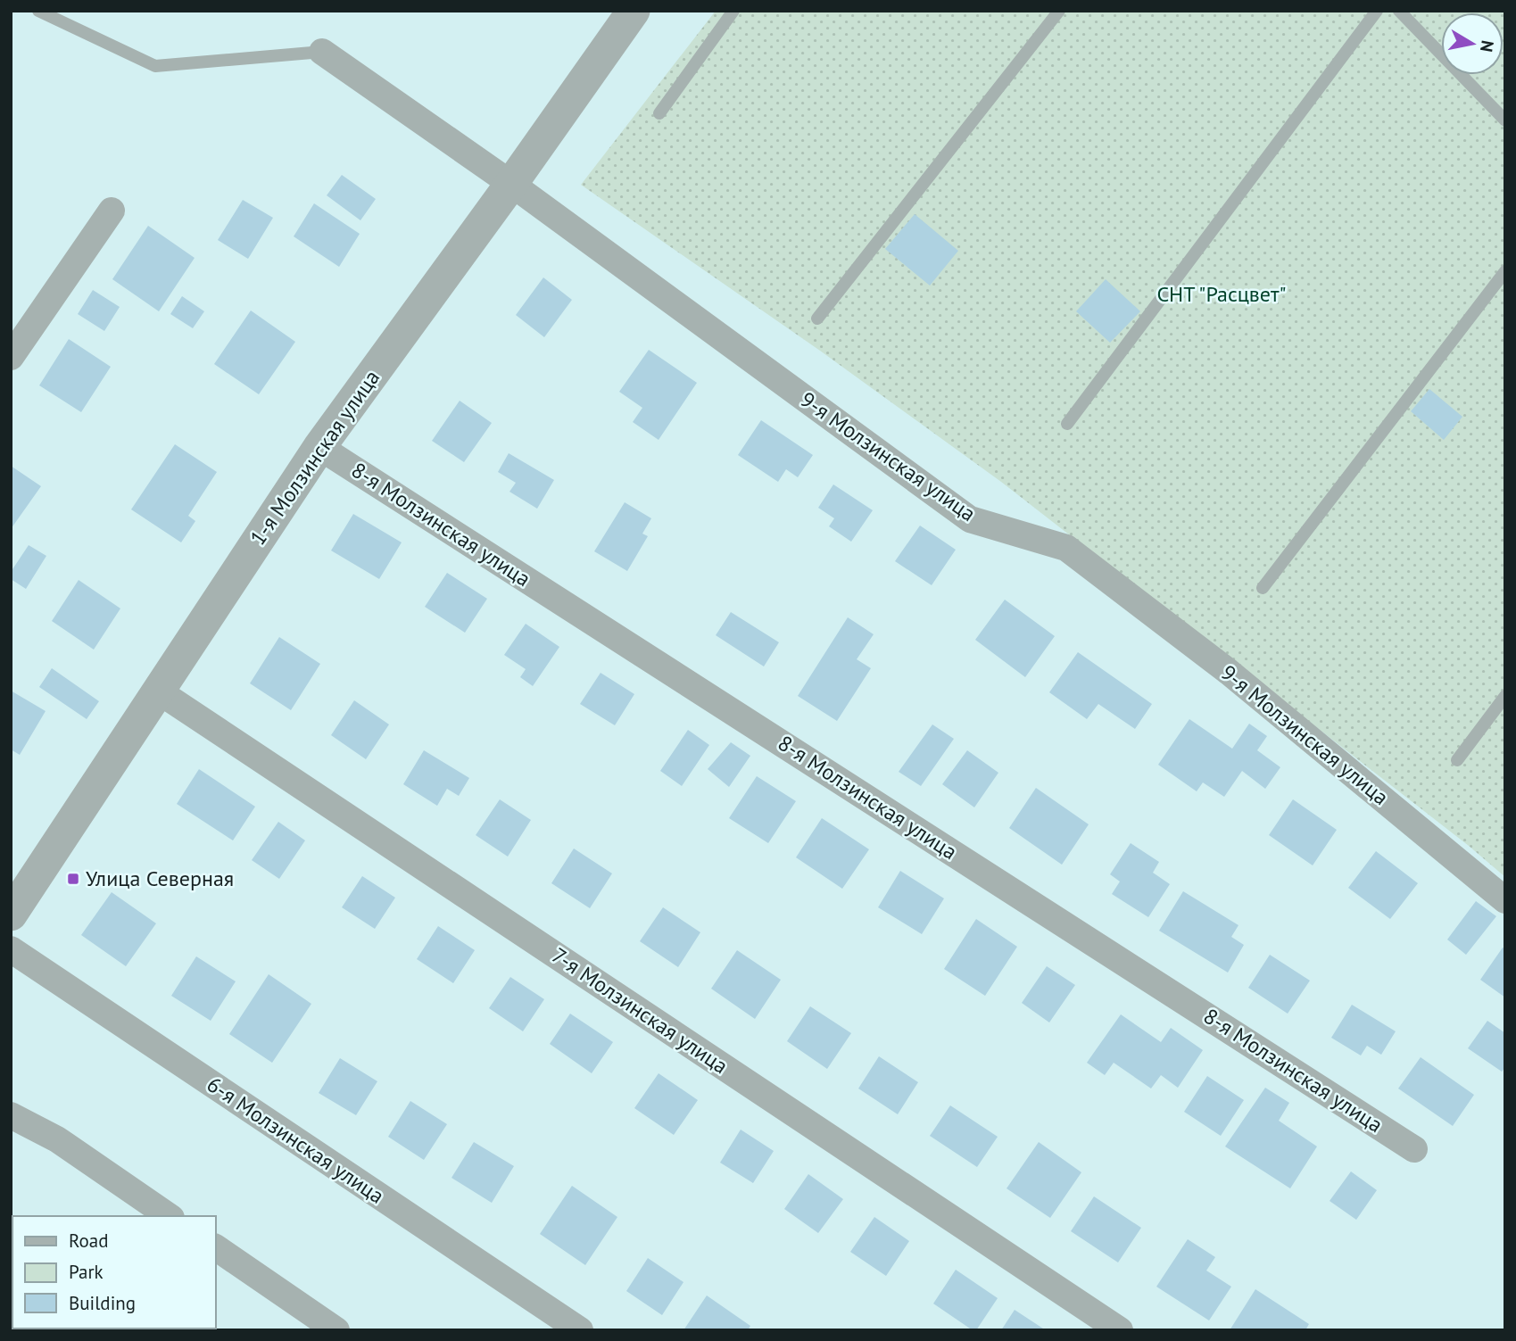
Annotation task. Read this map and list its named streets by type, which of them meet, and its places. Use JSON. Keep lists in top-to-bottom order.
{
  "streets": {
    "street": [
      "9-я Молзинская улица",
      "1-я Молзинская улица",
      "8-я Молзинская улица",
      "7-я Молзинская улица",
      "6-я Молзинская улица"
    ]
  },
  "crossings": [
    ["9-я Молзинская улица", "1-я Молзинская улица"],
    ["1-я Молзинская улица", "8-я Молзинская улица"],
    ["1-я Молзинская улица", "7-я Молзинская улица"]
  ],
  "parks": ["СНТ \"Расцвет\""],
  "places": {
    "transit": ["Улица Северная"]
  },
  "legend": ["Road", "Park", "Building"],
  "north": "right"
}
